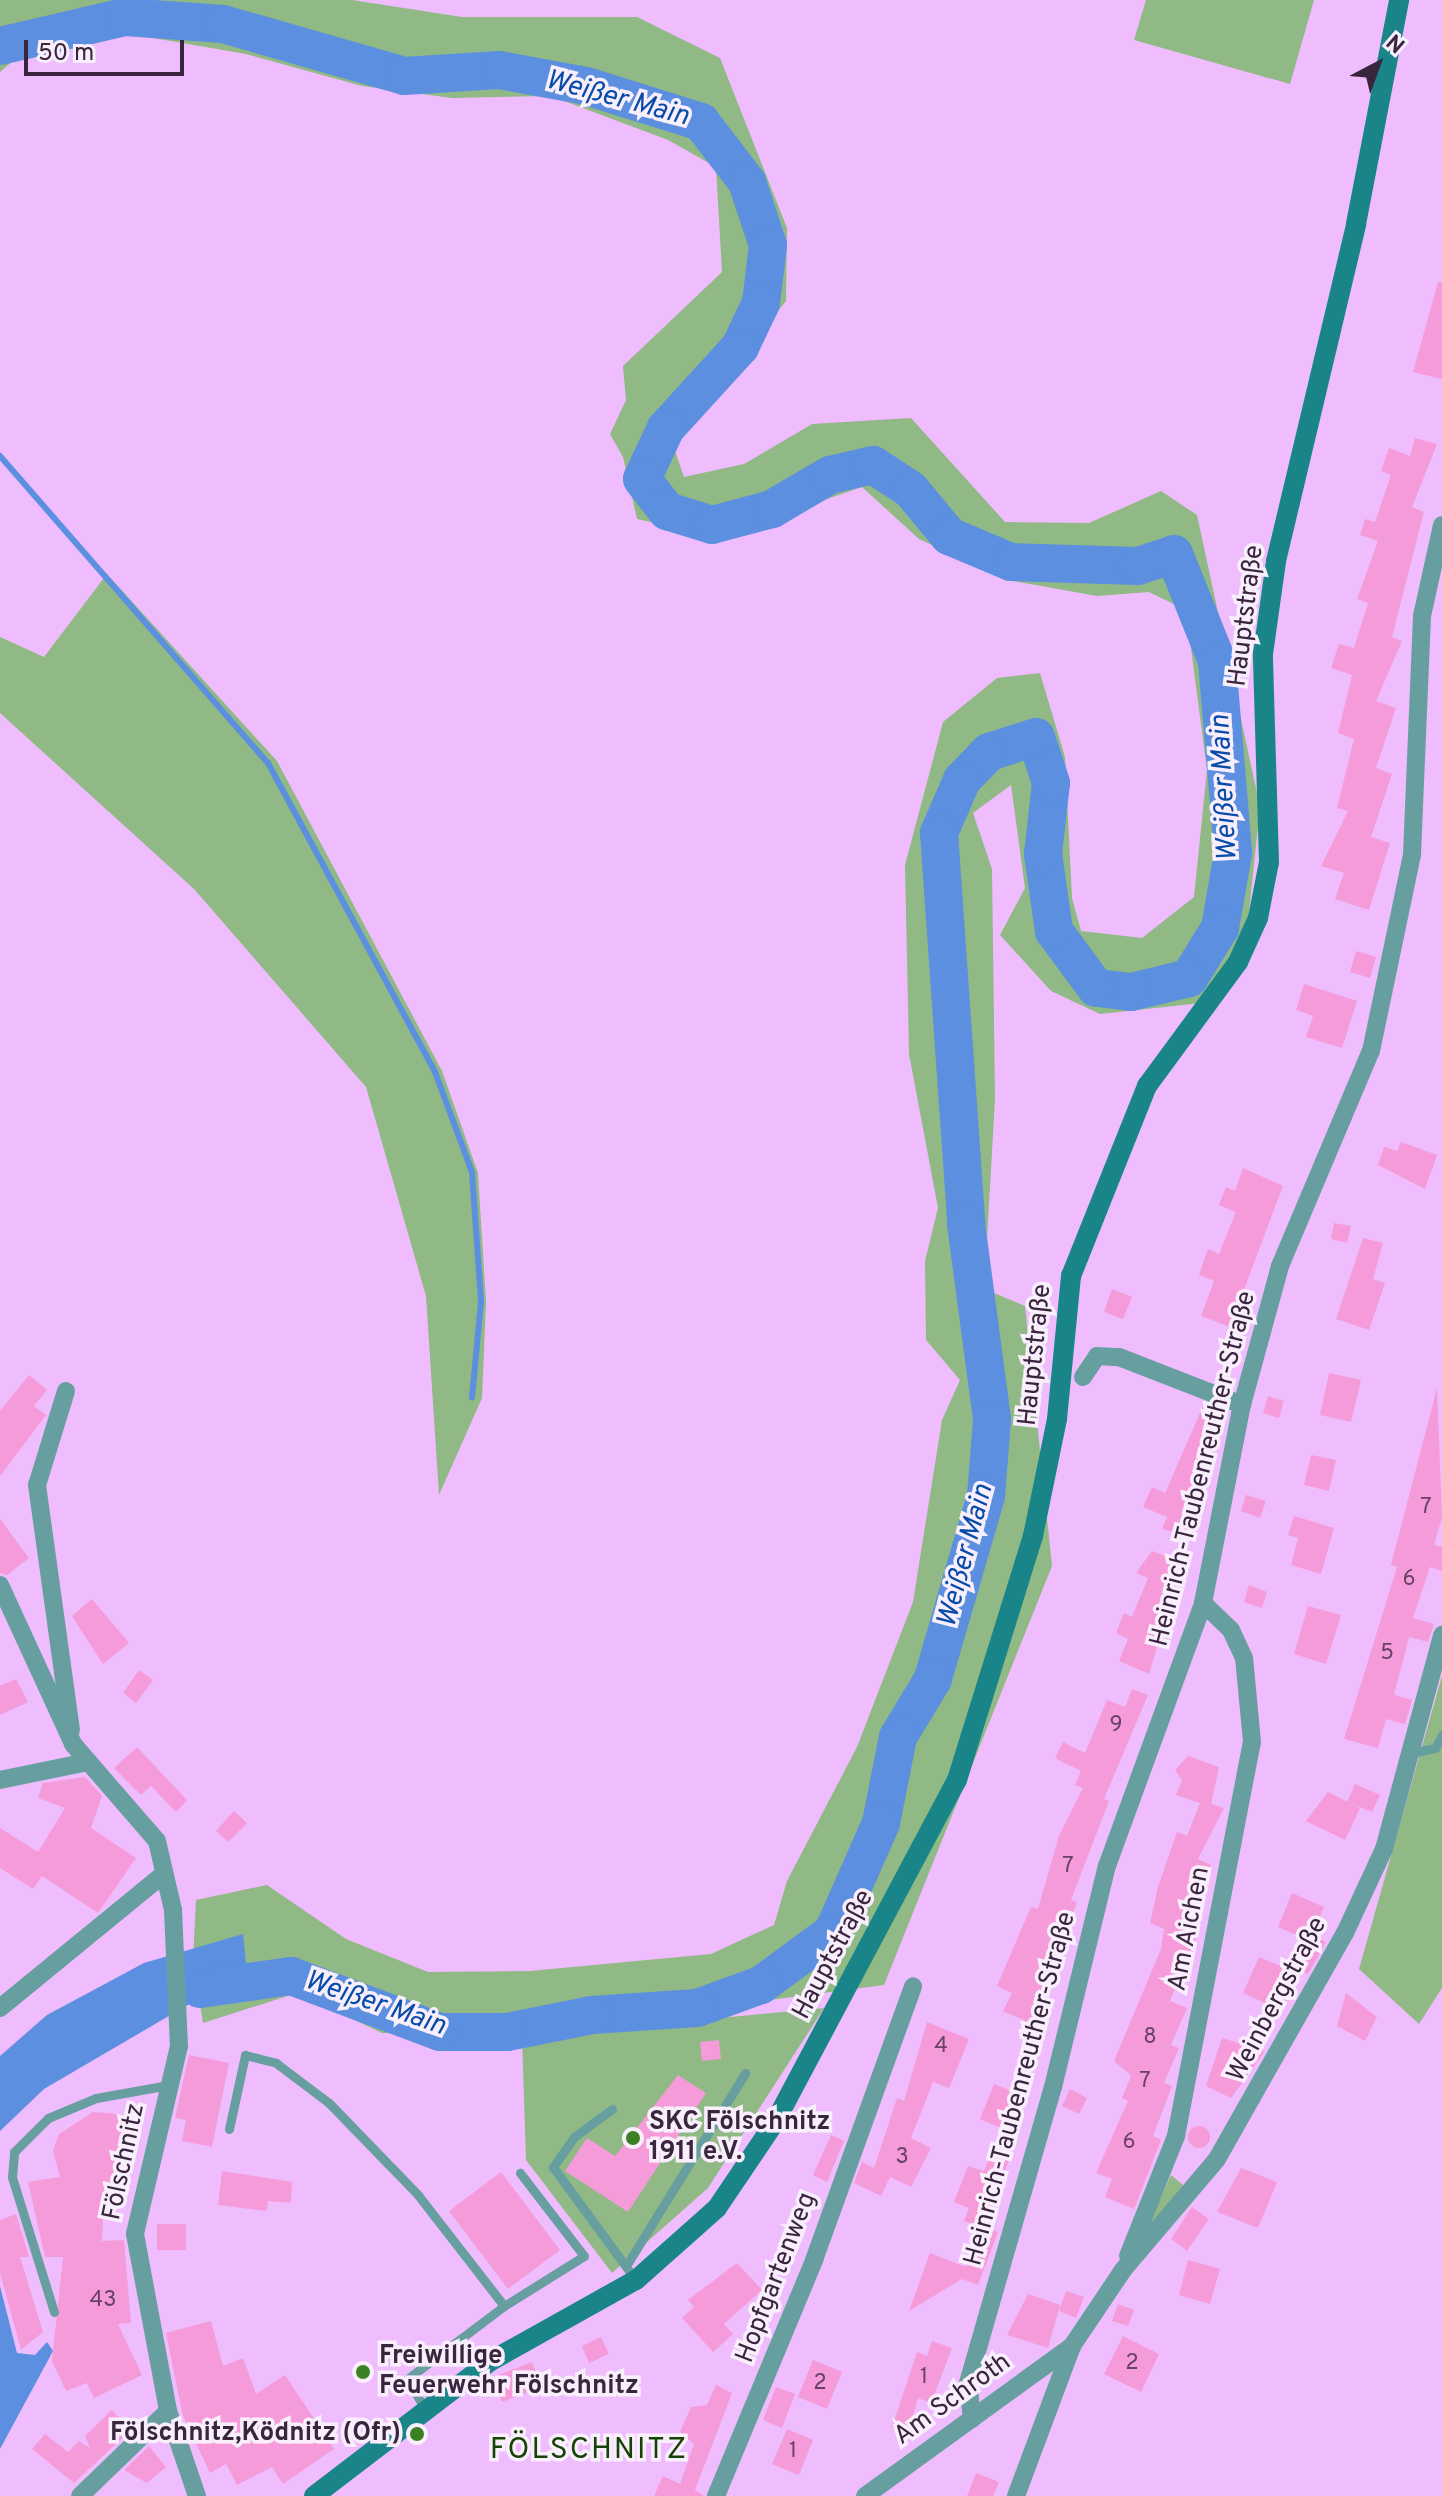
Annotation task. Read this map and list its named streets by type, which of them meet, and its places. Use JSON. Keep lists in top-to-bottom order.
{
  "streets": {
    "main road": ["Hauptstraße"],
    "street": [
      "Heinrich-Taubenreuther-Straße",
      "Am Aichen",
      "Weinbergstraße",
      "Fölschnitz",
      "Hopfgartenweg",
      "Am Schroth"
    ]
  },
  "crossings": [
    ["Heinrich-Taubenreuther-Straße", "Am Aichen"],
    ["Heinrich-Taubenreuther-Straße", "Am Schroth"],
    ["Am Aichen", "Weinbergstraße"],
    ["Weinbergstraße", "Am Schroth"]
  ],
  "districts": ["FÖLSCHNITZ"],
  "water": ["Weißer Main"],
  "places": ["SKC Fölschnitz 1911 e.V.", "Freiwillige Feuerwehr Fölschnitz", "Fölschnitz,Ködnitz (Ofr)"],
  "house_numbers": [
    "7",
    "6",
    "5",
    "9",
    "7",
    "8",
    "4",
    "7",
    "6",
    "3",
    "43",
    "2",
    "1",
    "2",
    "1"
  ],
  "scale_bar": "50 m",
  "north": "top right"
}
